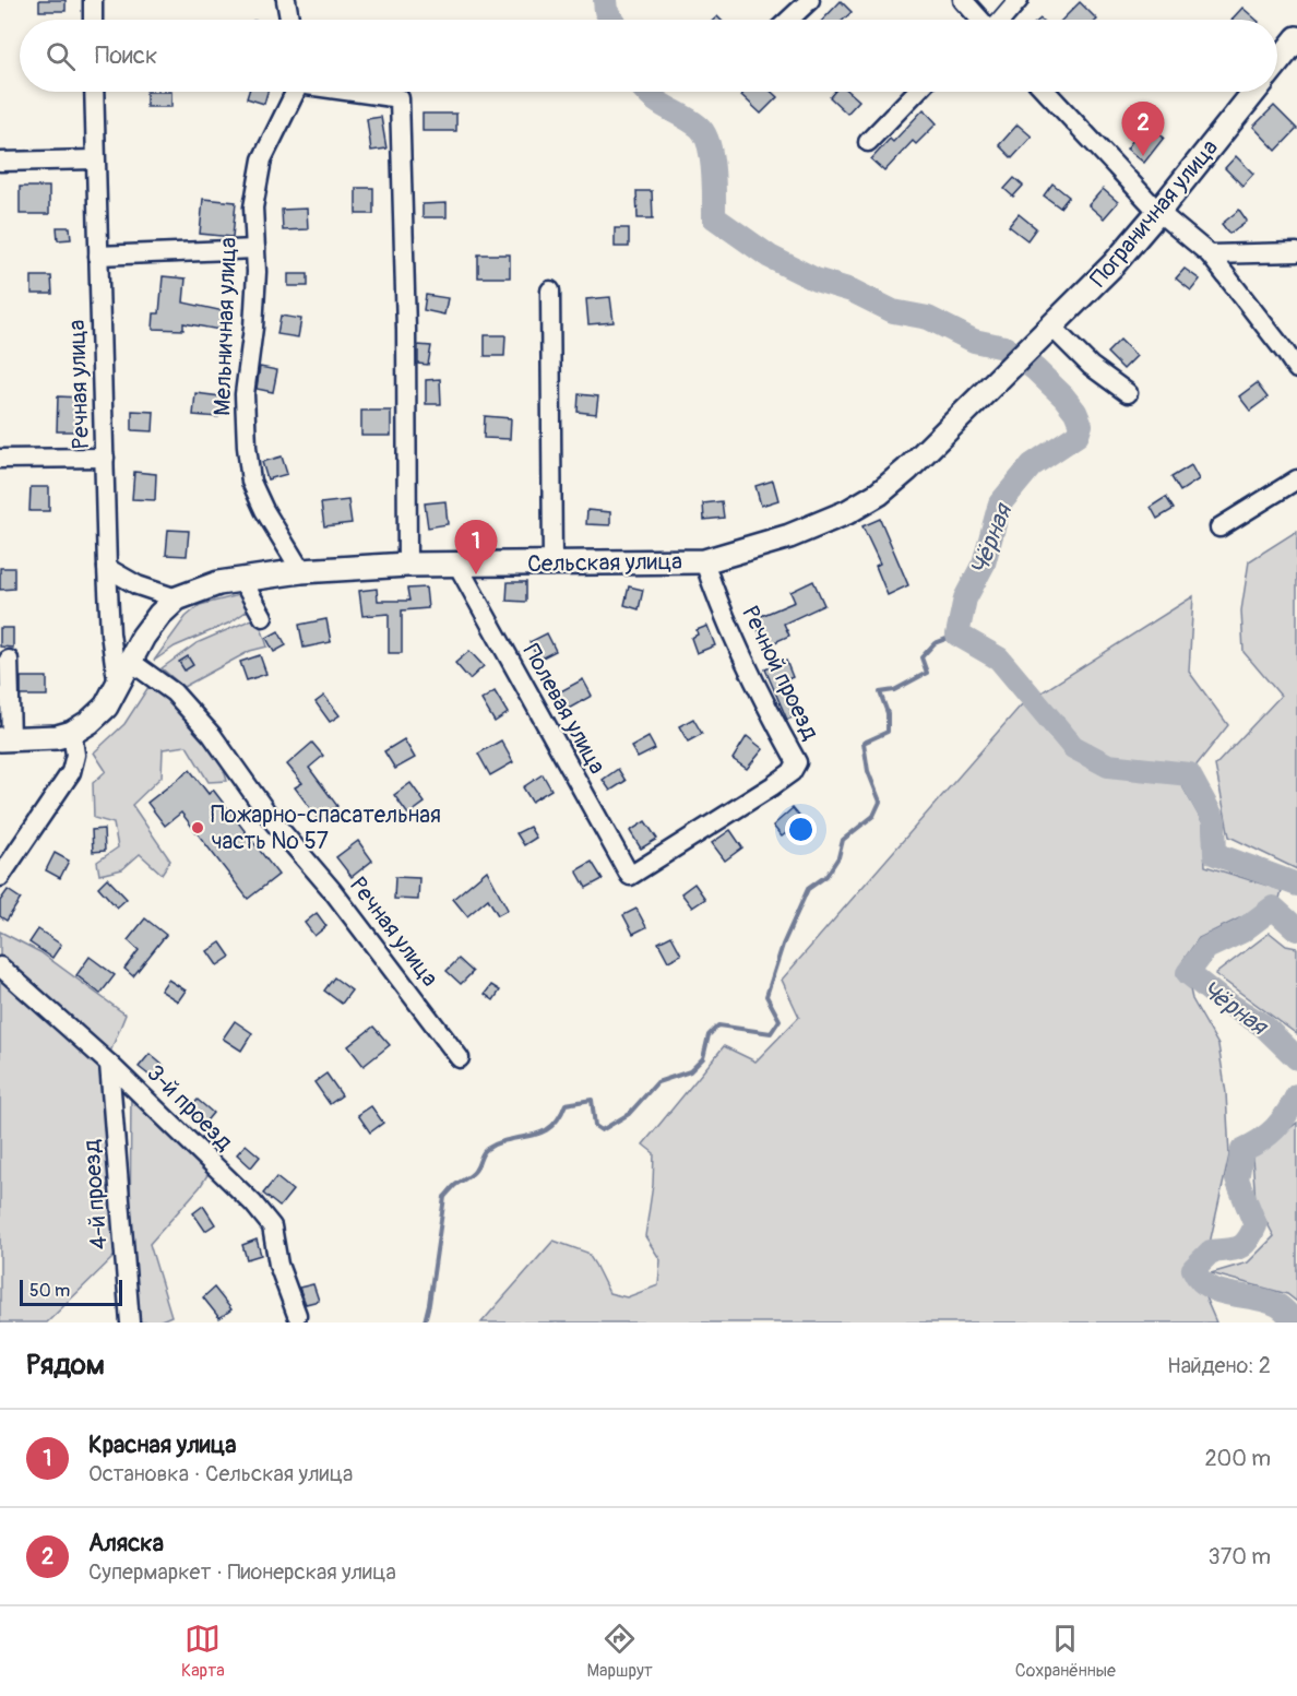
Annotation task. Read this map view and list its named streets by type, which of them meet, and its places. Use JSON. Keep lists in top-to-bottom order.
{
  "streets": {
    "main road": ["Пограничная улица", "Сельская улица"],
    "street": [
      "Мельничная улица",
      "Речная улица",
      "Речной проезд",
      "Полевая улица",
      "3-й проезд",
      "4-й проезд"
    ]
  },
  "crossings": [
    ["Пограничная улица", "Сельская улица"],
    ["Мельничная улица", "Сельская улица"],
    ["Сельская улица", "Речной проезд"],
    ["Сельская улица", "Полевая улица"],
    ["Речной проезд", "Полевая улица"],
    ["3-й проезд", "4-й проезд"]
  ],
  "water": ["Чёрная"],
  "places": ["Пожарно-спасательная часть № 57"],
  "scale_bar": "50 m",
  "page": {
    "search": "Поиск",
    "pins": ["2", "1"],
    "scale": "50 m",
    "heading": ["Рядом", "Найдено: 2"],
    "list": [
      {
        "mark": "1",
        "name": "Красная улица",
        "note": "Остановка · Сельская улица",
        "value": "200 m"
      },
      {
        "mark": "2",
        "name": "Аляска",
        "note": "Супермаркет · Пионерская улица",
        "value": "370 m"
      }
    ],
    "nav": ["Карта", "Маршрут", "Сохранённые"]
  }
}
